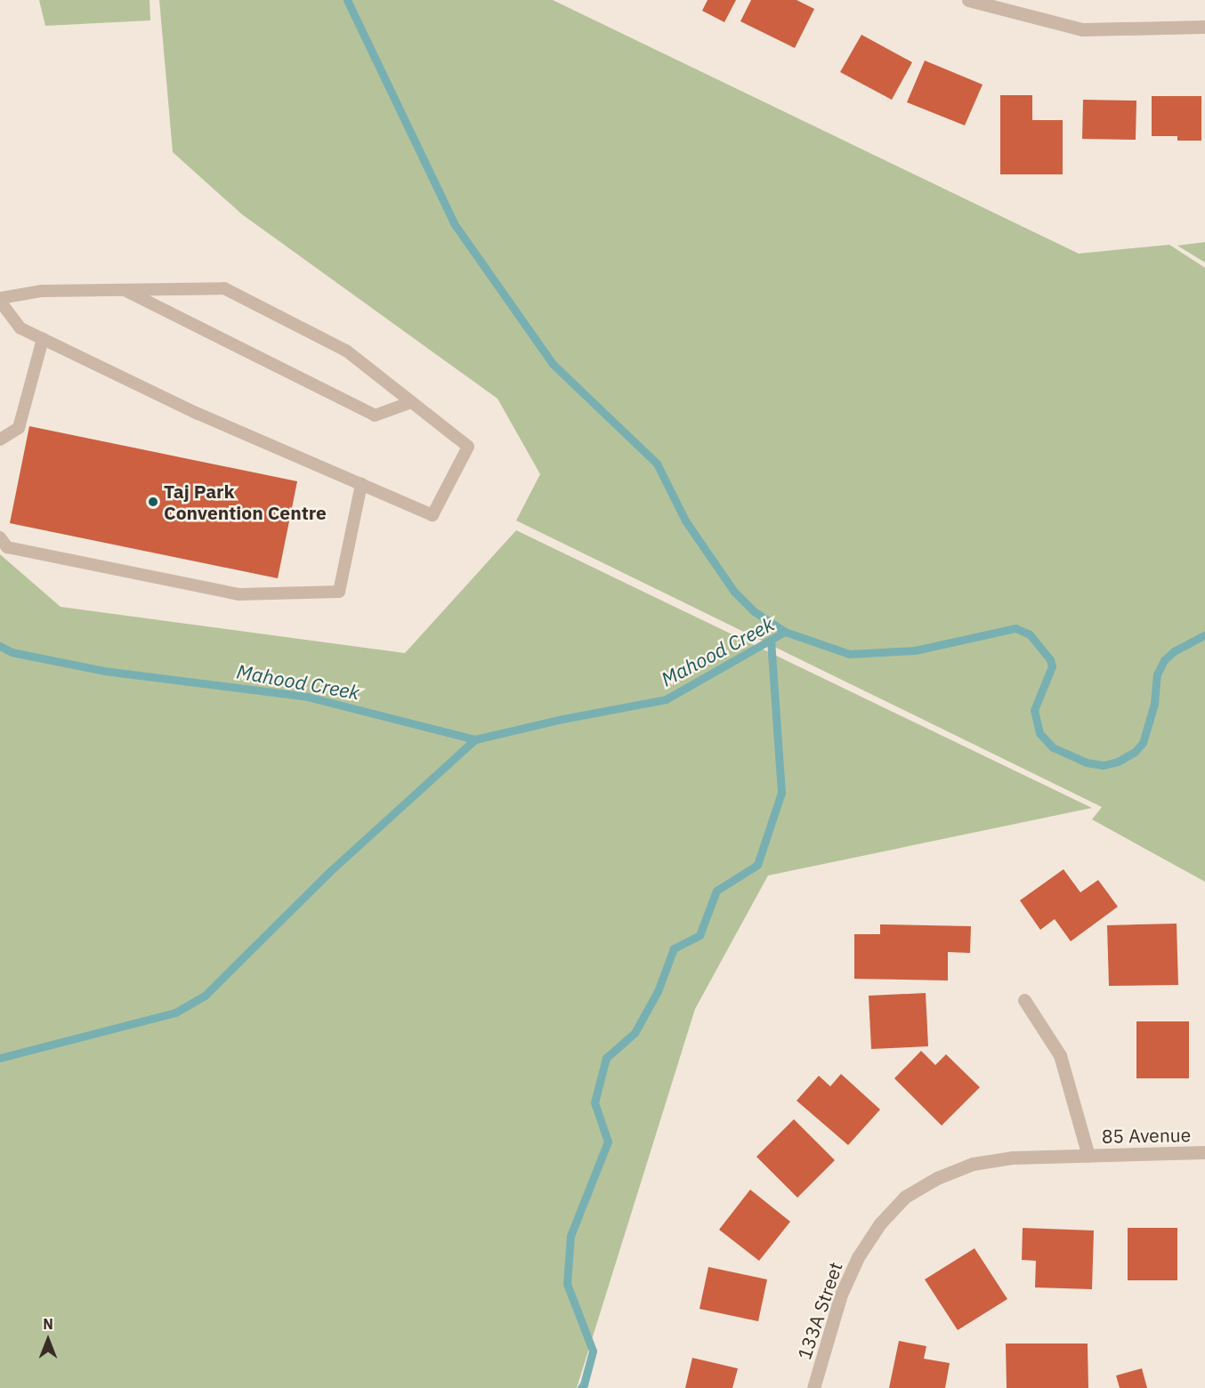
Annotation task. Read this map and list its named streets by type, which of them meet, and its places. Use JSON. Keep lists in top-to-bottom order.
{
  "streets": {
    "street": ["85 Avenue", "133A Street"]
  },
  "crossings": [
    ["85 Avenue", "133A Street"]
  ],
  "water": ["Mahood Creek"],
  "places": ["Taj Park Convention Centre"],
  "north": "top"
}
